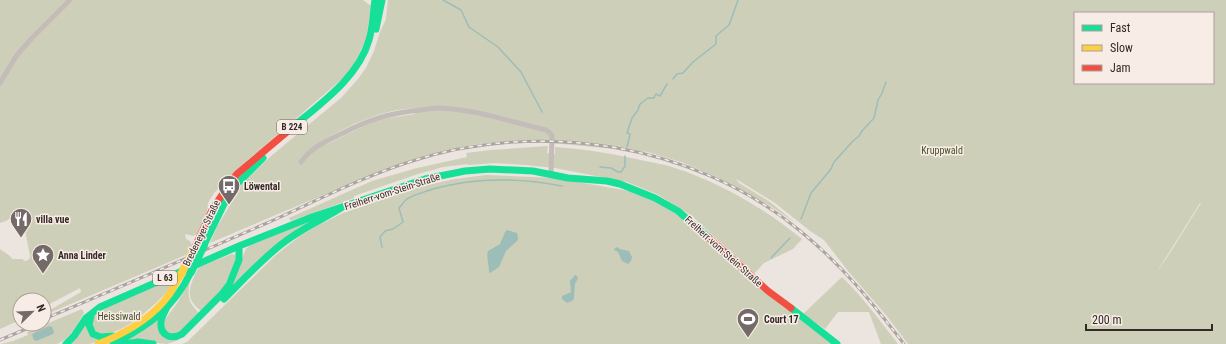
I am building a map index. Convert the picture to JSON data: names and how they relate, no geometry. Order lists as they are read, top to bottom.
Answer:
{
  "streets": {
    "main road": [
      "B 224",
      "Freiherr-vom-Stein-Straße",
      "Bredeneyer Straße",
      "L 63"
    ]
  },
  "crossings": [
    ["Freiherr-vom-Stein-Straße", "L 63"]
  ],
  "parks": ["Kruppwald", "Heissiwald"],
  "places": {
    "bus stop": ["Löwental"],
    "restaurant": ["villa vue"],
    "place": ["Anna Linder"],
    "sports": ["Court 17"]
  },
  "legend": ["Fast", "Slow", "Jam"],
  "scale_bar": "200 m",
  "north": "top right"
}
